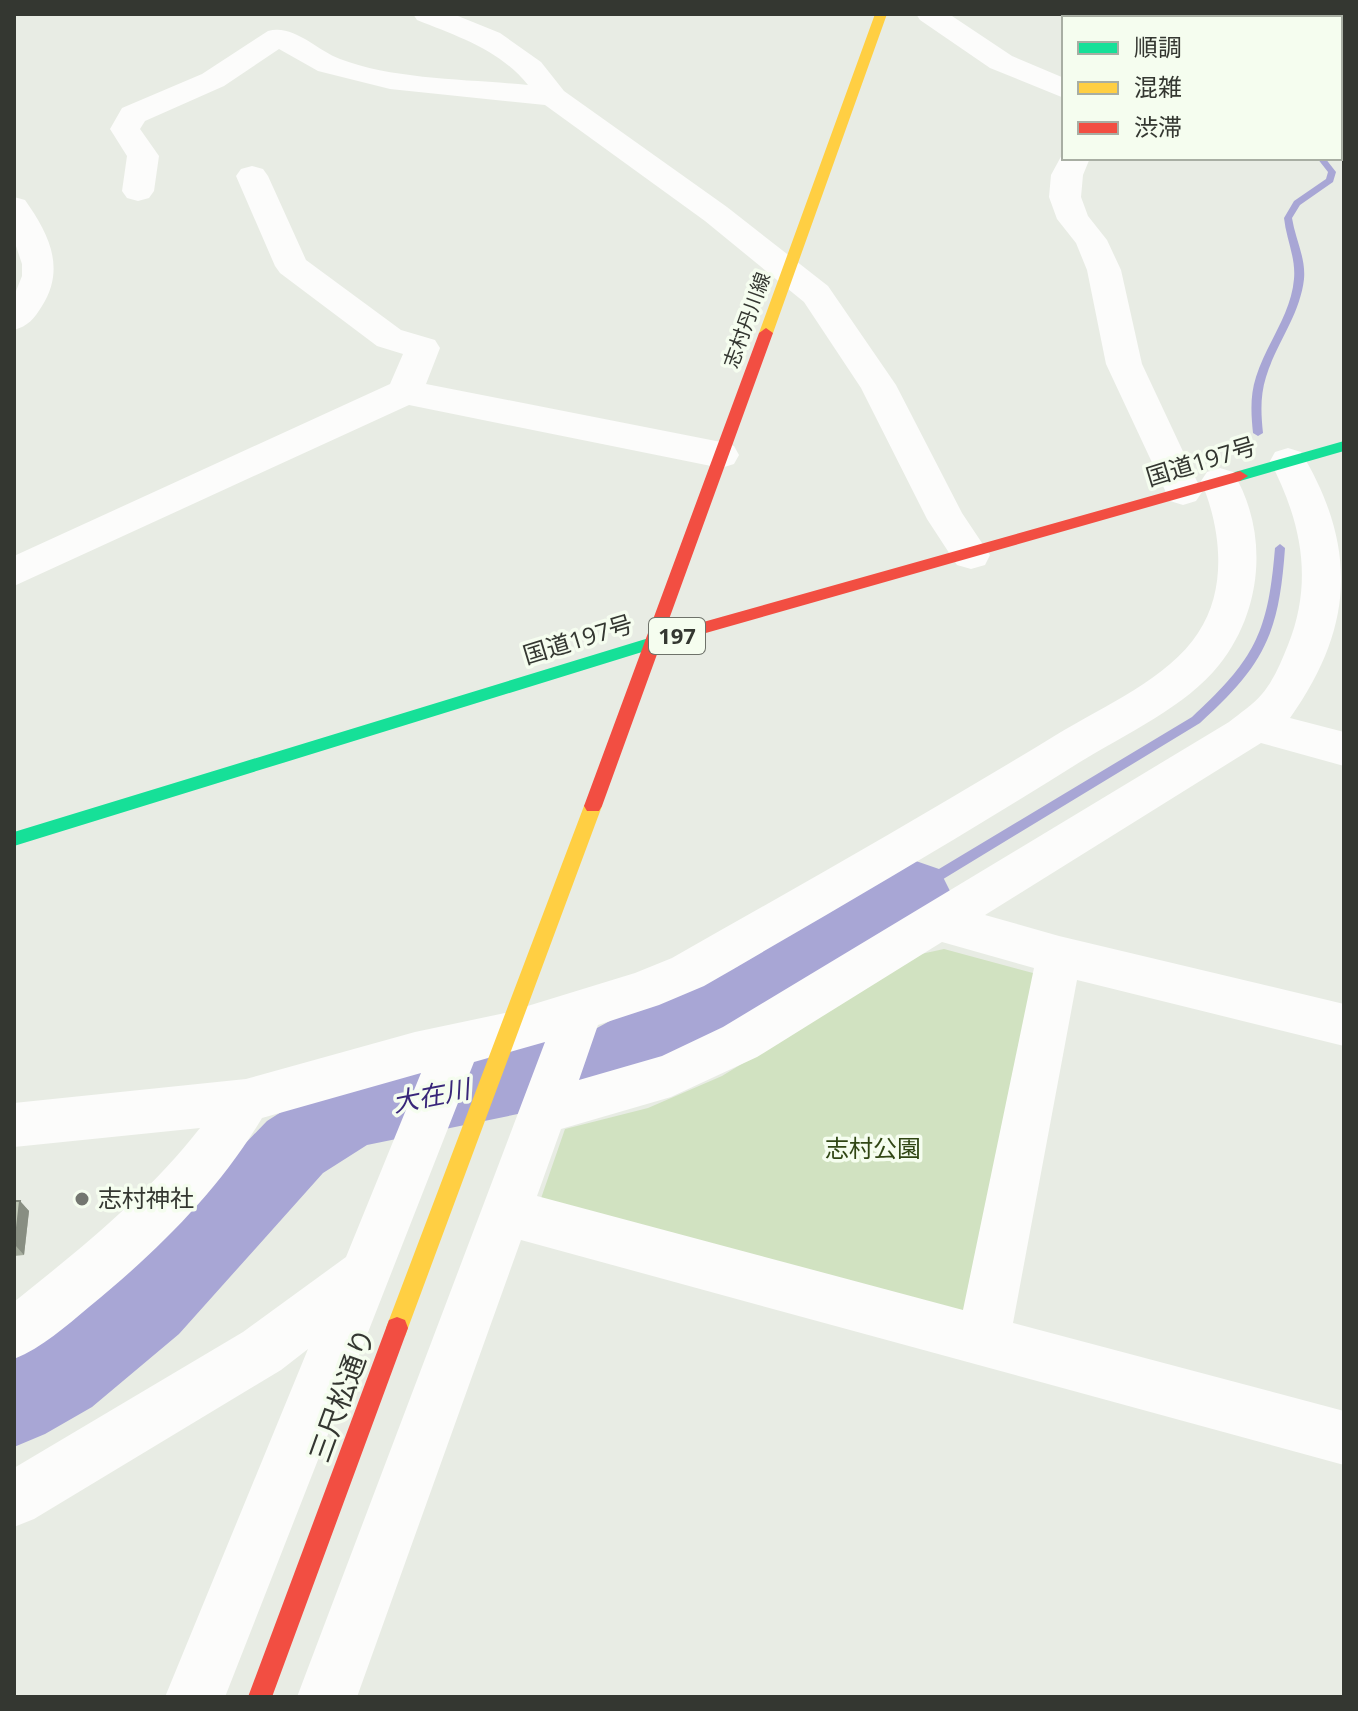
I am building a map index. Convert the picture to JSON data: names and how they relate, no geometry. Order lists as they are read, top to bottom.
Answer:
{
  "streets": {
    "main road": [
      "志村丹川線",
      "国道197号",
      "197",
      "三尺松通り"
    ]
  },
  "crossings": [
    ["志村丹川線", "国道197号"]
  ],
  "water": ["大在川"],
  "parks": ["志村公園"],
  "places": ["志村神社"],
  "legend": ["順調", "混雑", "渋滞"]
}
